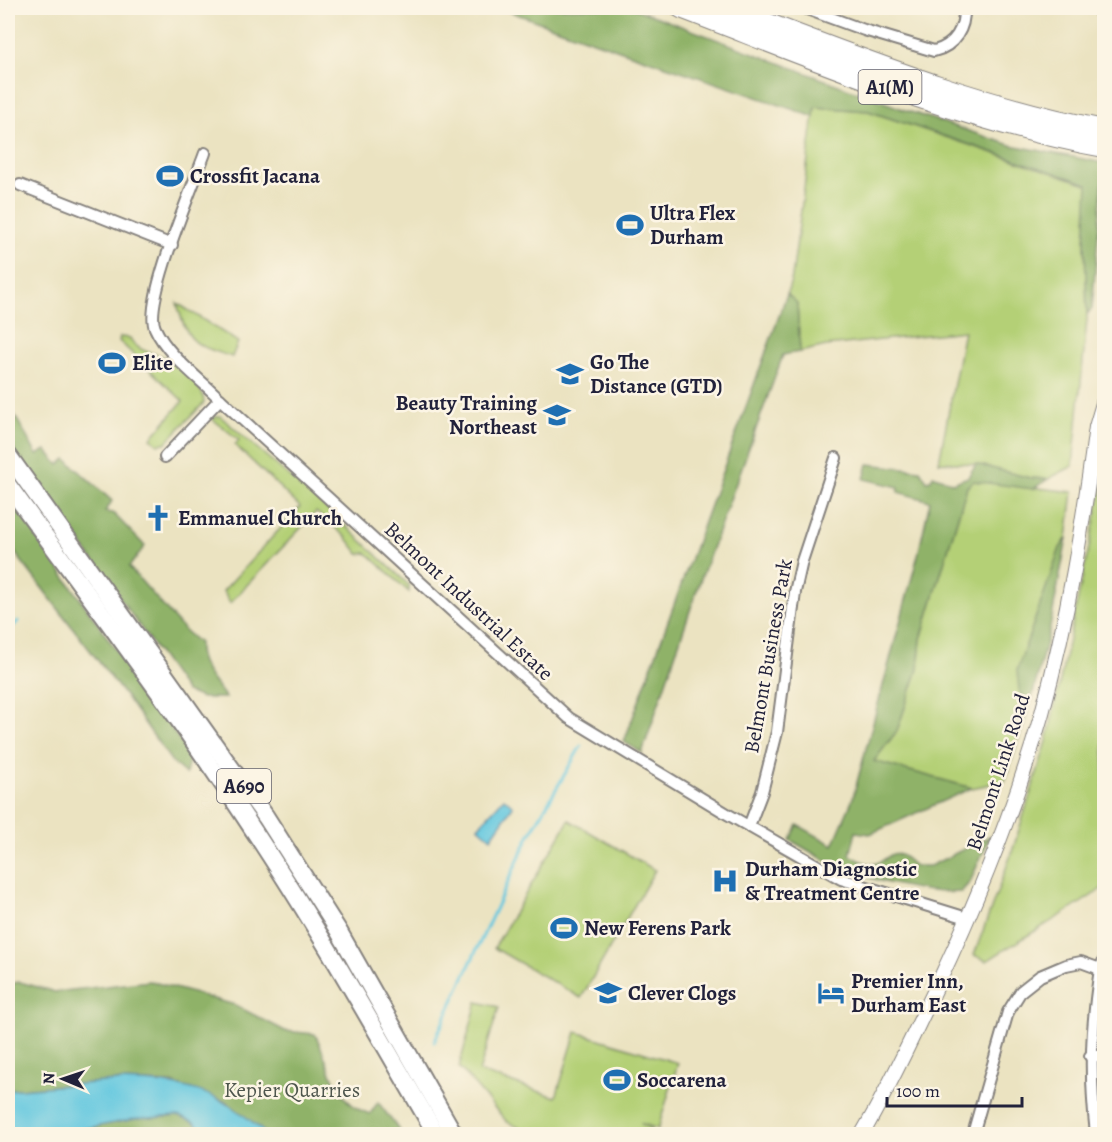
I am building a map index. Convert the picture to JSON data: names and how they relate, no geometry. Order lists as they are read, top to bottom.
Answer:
{
  "streets": {
    "highway": ["A1(M)", "A690"],
    "street": ["Belmont Industrial Estate", "Belmont Business Park", "Belmont Link Road"]
  },
  "crossings": [
    ["Belmont Industrial Estate", "Belmont Business Park"],
    ["Belmont Industrial Estate", "Belmont Link Road"]
  ],
  "parks": ["Kepier Quarries"],
  "places": {
    "sports": [
      "Crossfit Jacana",
      "Ultra Flex Durham",
      "Elite",
      "New Ferens Park",
      "Soccarena"
    ],
    "school or university": ["Go The Distance (GTD)", "Beauty Training Northeast", "Clever Clogs"],
    "church": ["Emmanuel Church"],
    "hospital": ["Durham Diagnostic & Treatment Centre"],
    "hotel": ["Premier Inn, Durham East"]
  },
  "scale_bar": "100 m",
  "north": "left"
}
